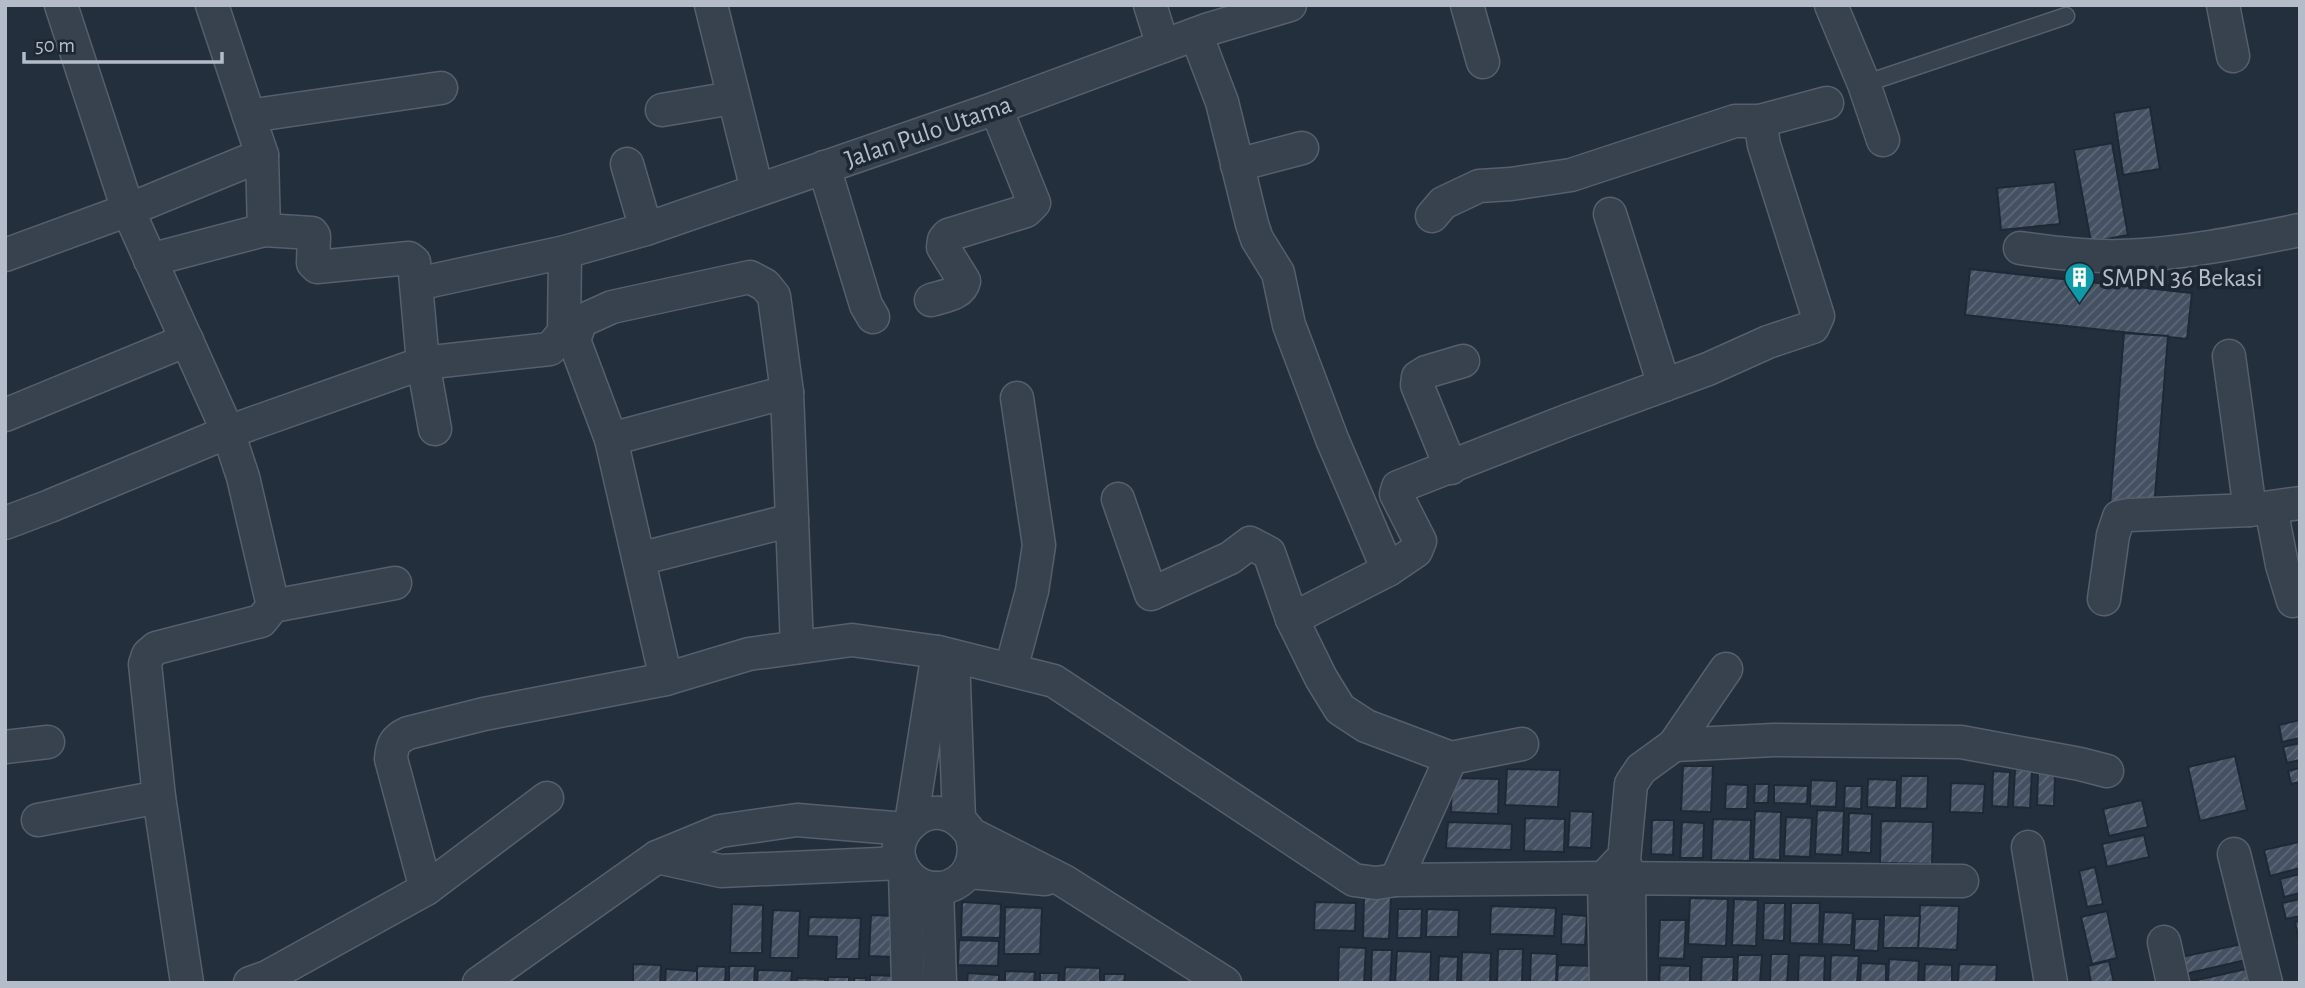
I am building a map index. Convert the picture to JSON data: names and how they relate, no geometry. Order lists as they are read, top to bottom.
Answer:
{
  "streets": {
    "street": ["Jalan Pulo Utama"]
  },
  "places": {
    "building": ["SMPN 36 Bekasi"]
  },
  "scale_bar": "50 m"
}
